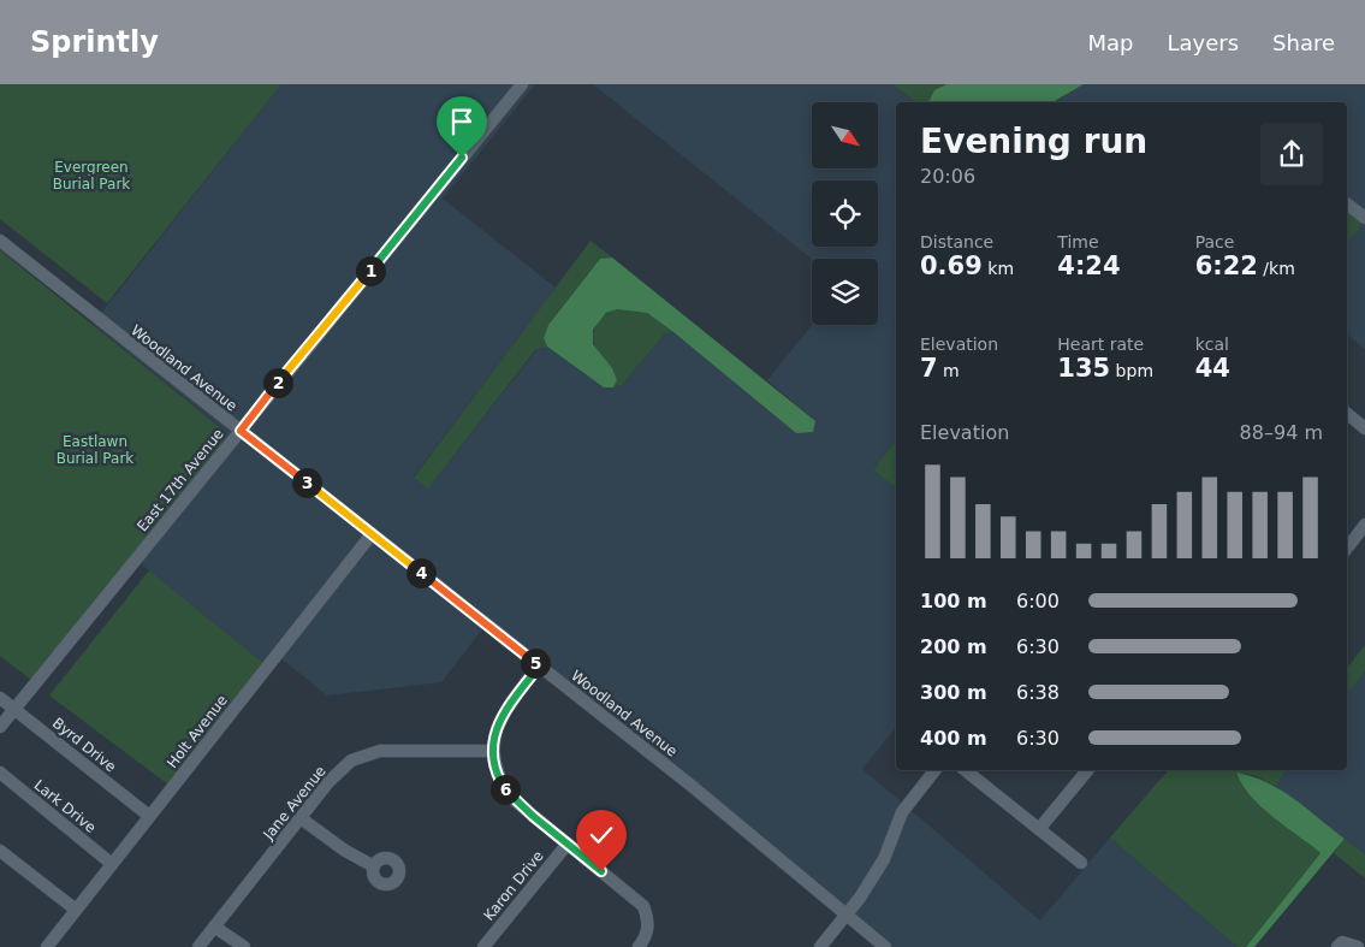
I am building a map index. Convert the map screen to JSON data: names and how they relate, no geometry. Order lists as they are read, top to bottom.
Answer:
{
  "streets": {
    "street": [
      "Woodland Avenue",
      "East 17th Avenue",
      "Holt Avenue",
      "Byrd Drive",
      "Jane Avenue",
      "Lark Drive",
      "Karon Drive"
    ]
  },
  "crossings": [
    ["Woodland Avenue", "East 17th Avenue"],
    ["Woodland Avenue", "Holt Avenue"],
    ["East 17th Avenue", "Byrd Drive"],
    ["Holt Avenue", "Byrd Drive"],
    ["Holt Avenue", "Lark Drive"]
  ],
  "parks": ["Evergreen Burial Park", "Eastlawn Burial Park"],
  "north": "bottom right",
  "page": {
    "header": "Sprintly",
    "nav": ["Map", "Layers", "Share"],
    "heading": ["Evening run", "20:06"],
    "stats": [
      ["Distance", "0.69 km"],
      ["Time", "4:24"],
      ["Pace", "6:22 /km"],
      ["Elevation", "7 m"],
      ["Heart rate", "135 bpm"],
      ["kcal", "44"]
    ],
    "pins": [
      "1",
      "2",
      "3",
      "4",
      "5",
      "6"
    ],
    "chart": ["Elevation", "88–94 m"],
    "list": [
      {
        "name": "100 m",
        "note": "6:00"
      },
      {
        "name": "200 m",
        "note": "6:30"
      },
      {
        "name": "300 m",
        "note": "6:38"
      },
      {
        "name": "400 m",
        "note": "6:30"
      }
    ]
  }
}
